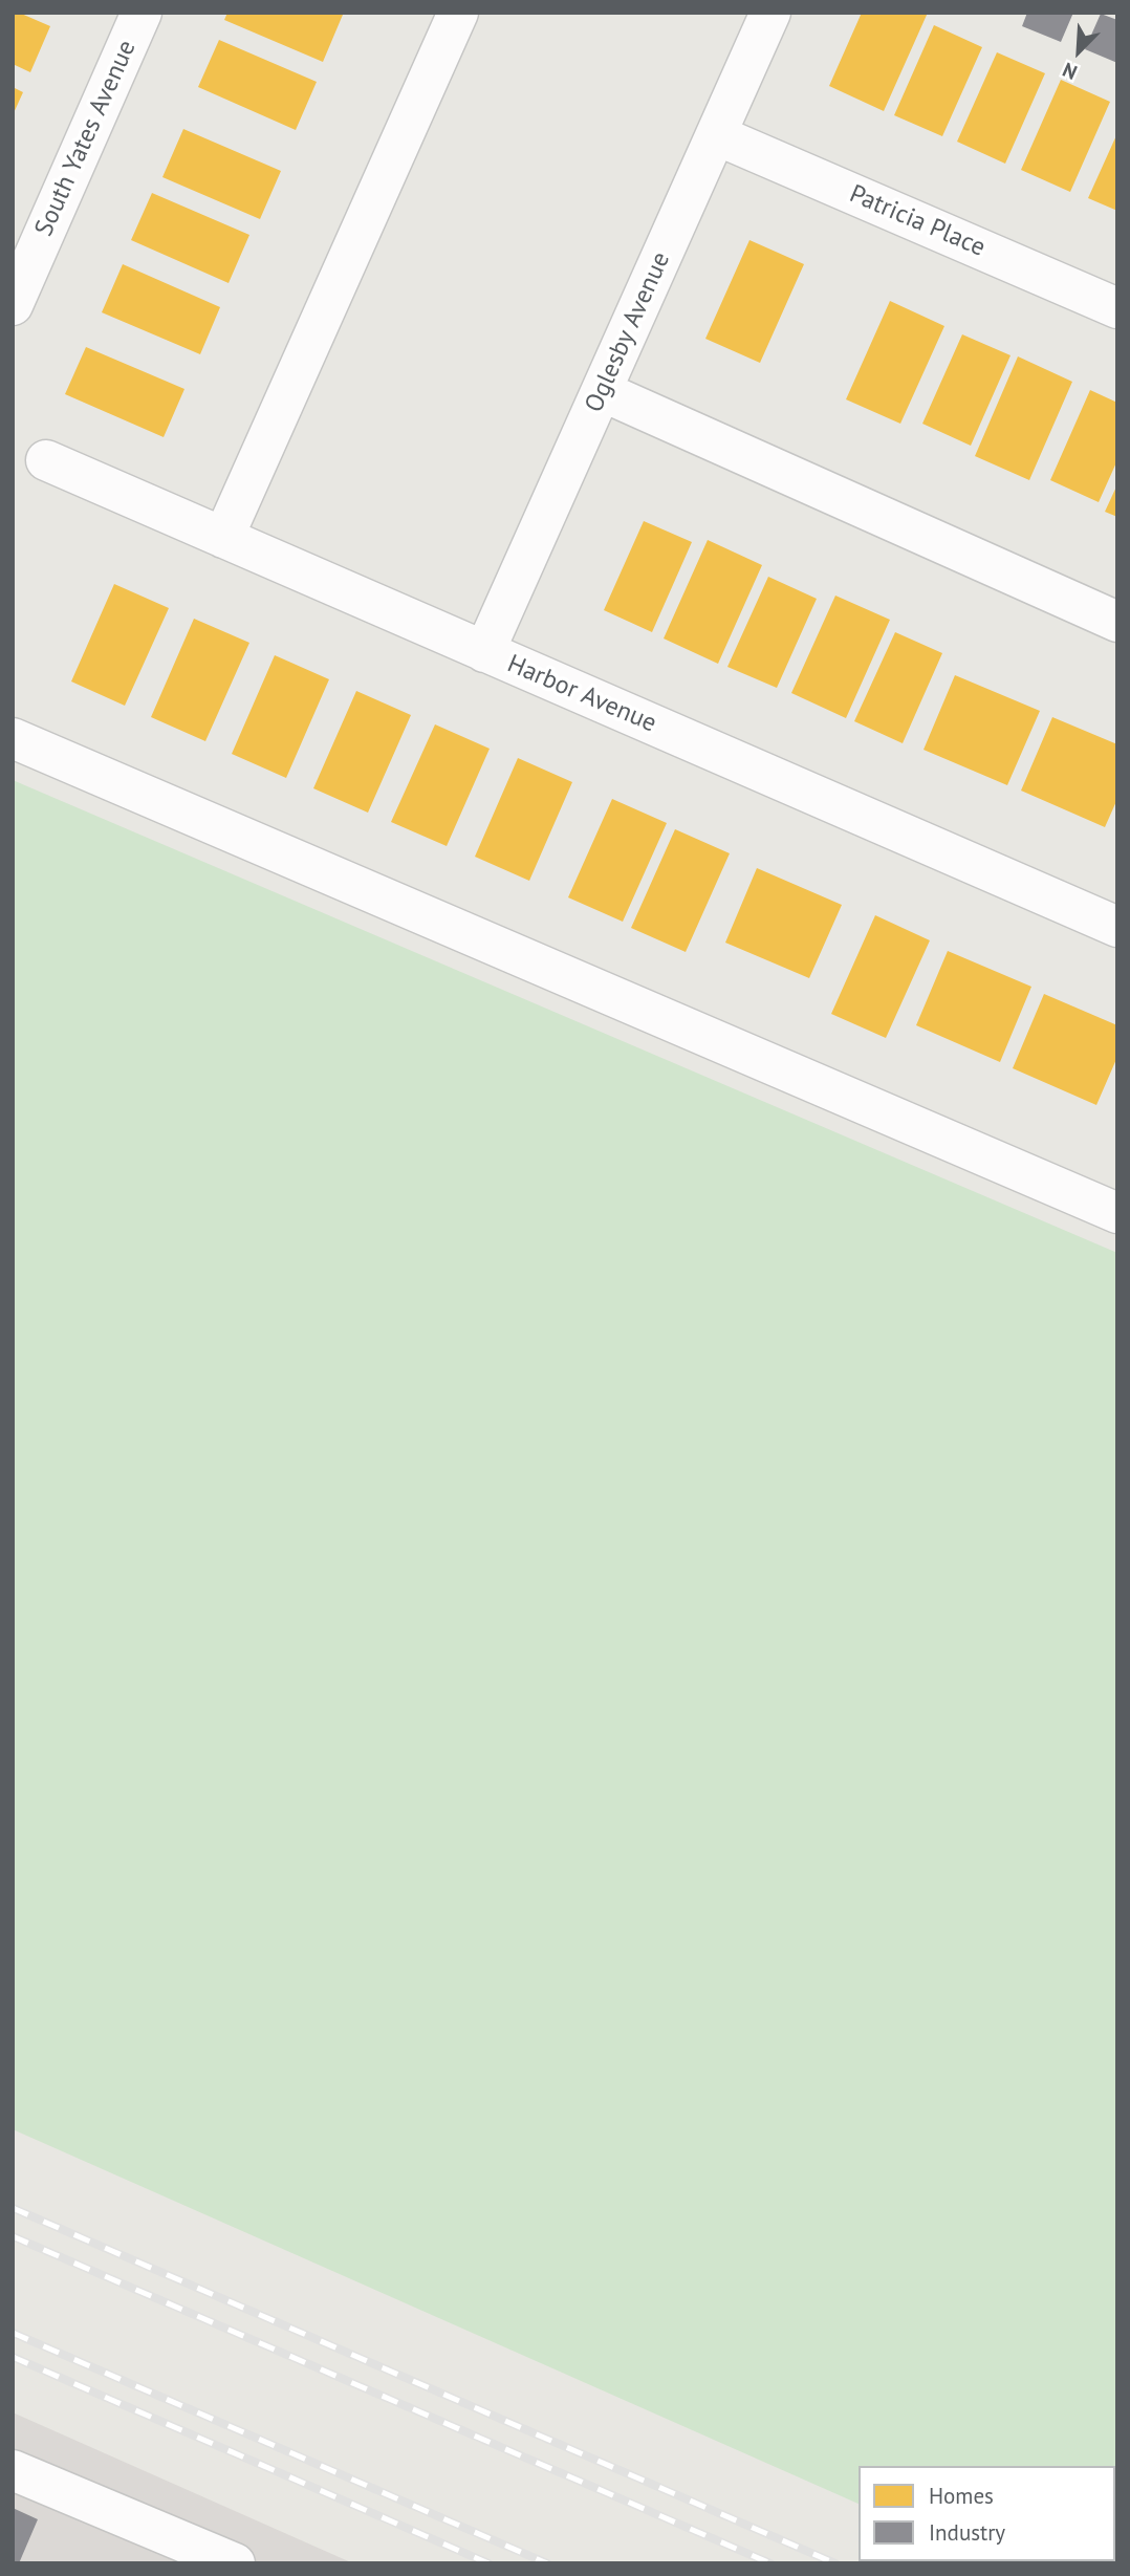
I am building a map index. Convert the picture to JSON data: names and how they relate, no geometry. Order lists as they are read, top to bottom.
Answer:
{
  "streets": {
    "street": [
      "South Yates Avenue",
      "Patricia Place",
      "Oglesby Avenue",
      "Harbor Avenue"
    ]
  },
  "crossings": [
    ["Patricia Place", "Oglesby Avenue"],
    ["Oglesby Avenue", "Harbor Avenue"]
  ],
  "legend": ["Homes", "Industry"],
  "north": "bottom left"
}
